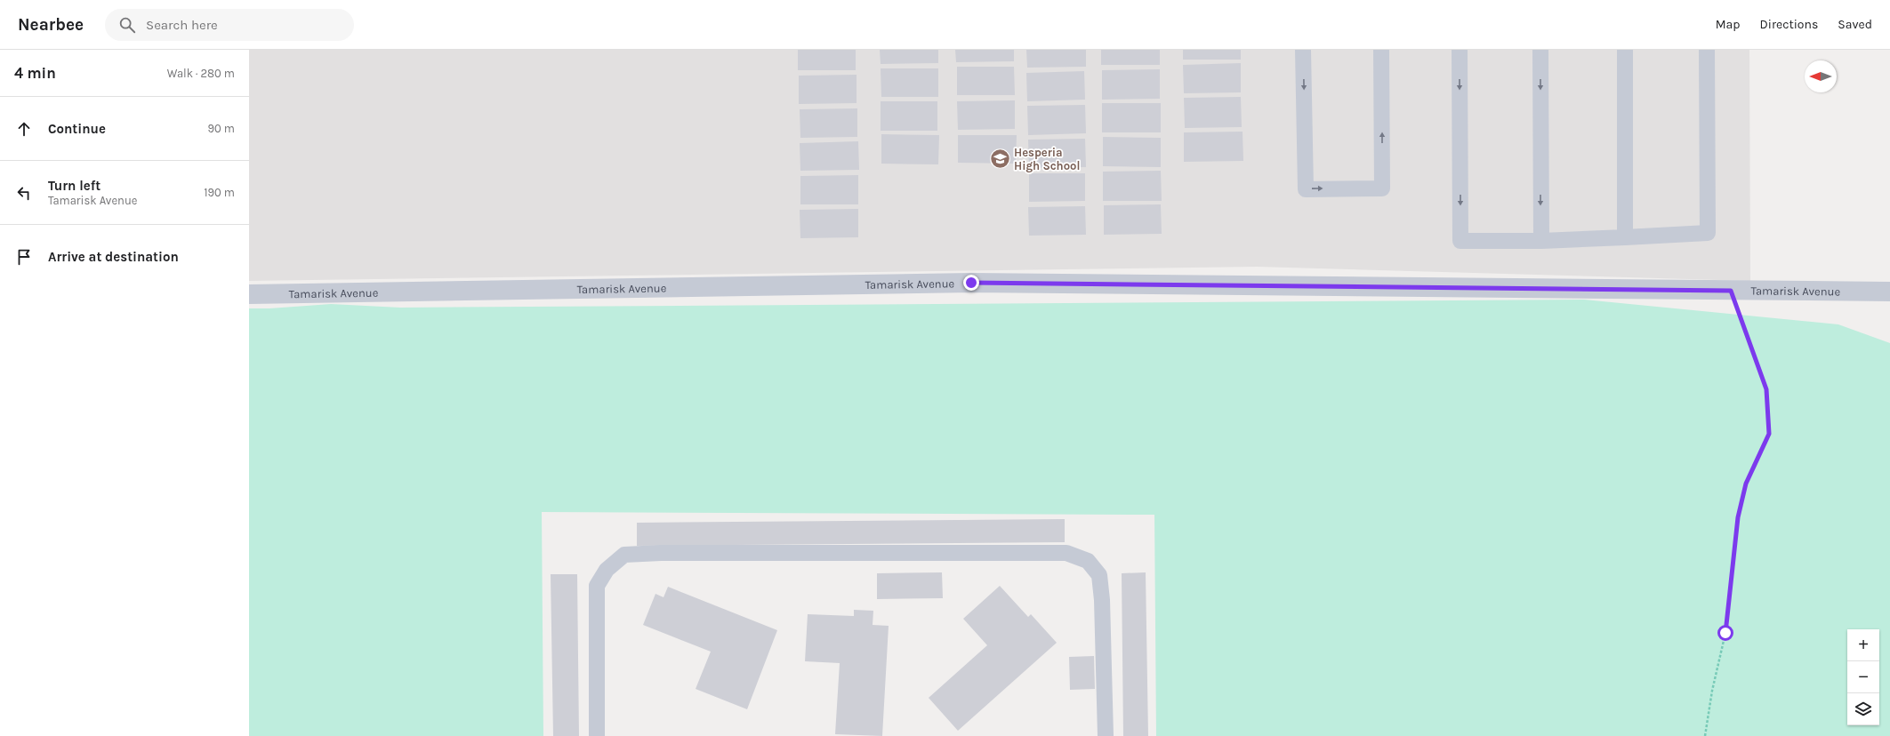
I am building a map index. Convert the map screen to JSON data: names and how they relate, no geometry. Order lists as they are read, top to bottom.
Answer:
{
  "streets": {
    "street": ["Tamarisk Avenue"]
  },
  "places": {
    "school or university": ["Hesperia High School"]
  },
  "north": "left",
  "page": {
    "header": "Nearbee",
    "search": "Search here",
    "nav": ["Map", "Directions", "Saved"],
    "heading": ["4 min", "Walk · 280 m"],
    "list": [
      ["Continue", "90 m"],
      ["Turn left", "Tamarisk Avenue", "190 m"],
      "Arrive at destination"
    ],
    "map_buttons": ["+", "−"]
  }
}
